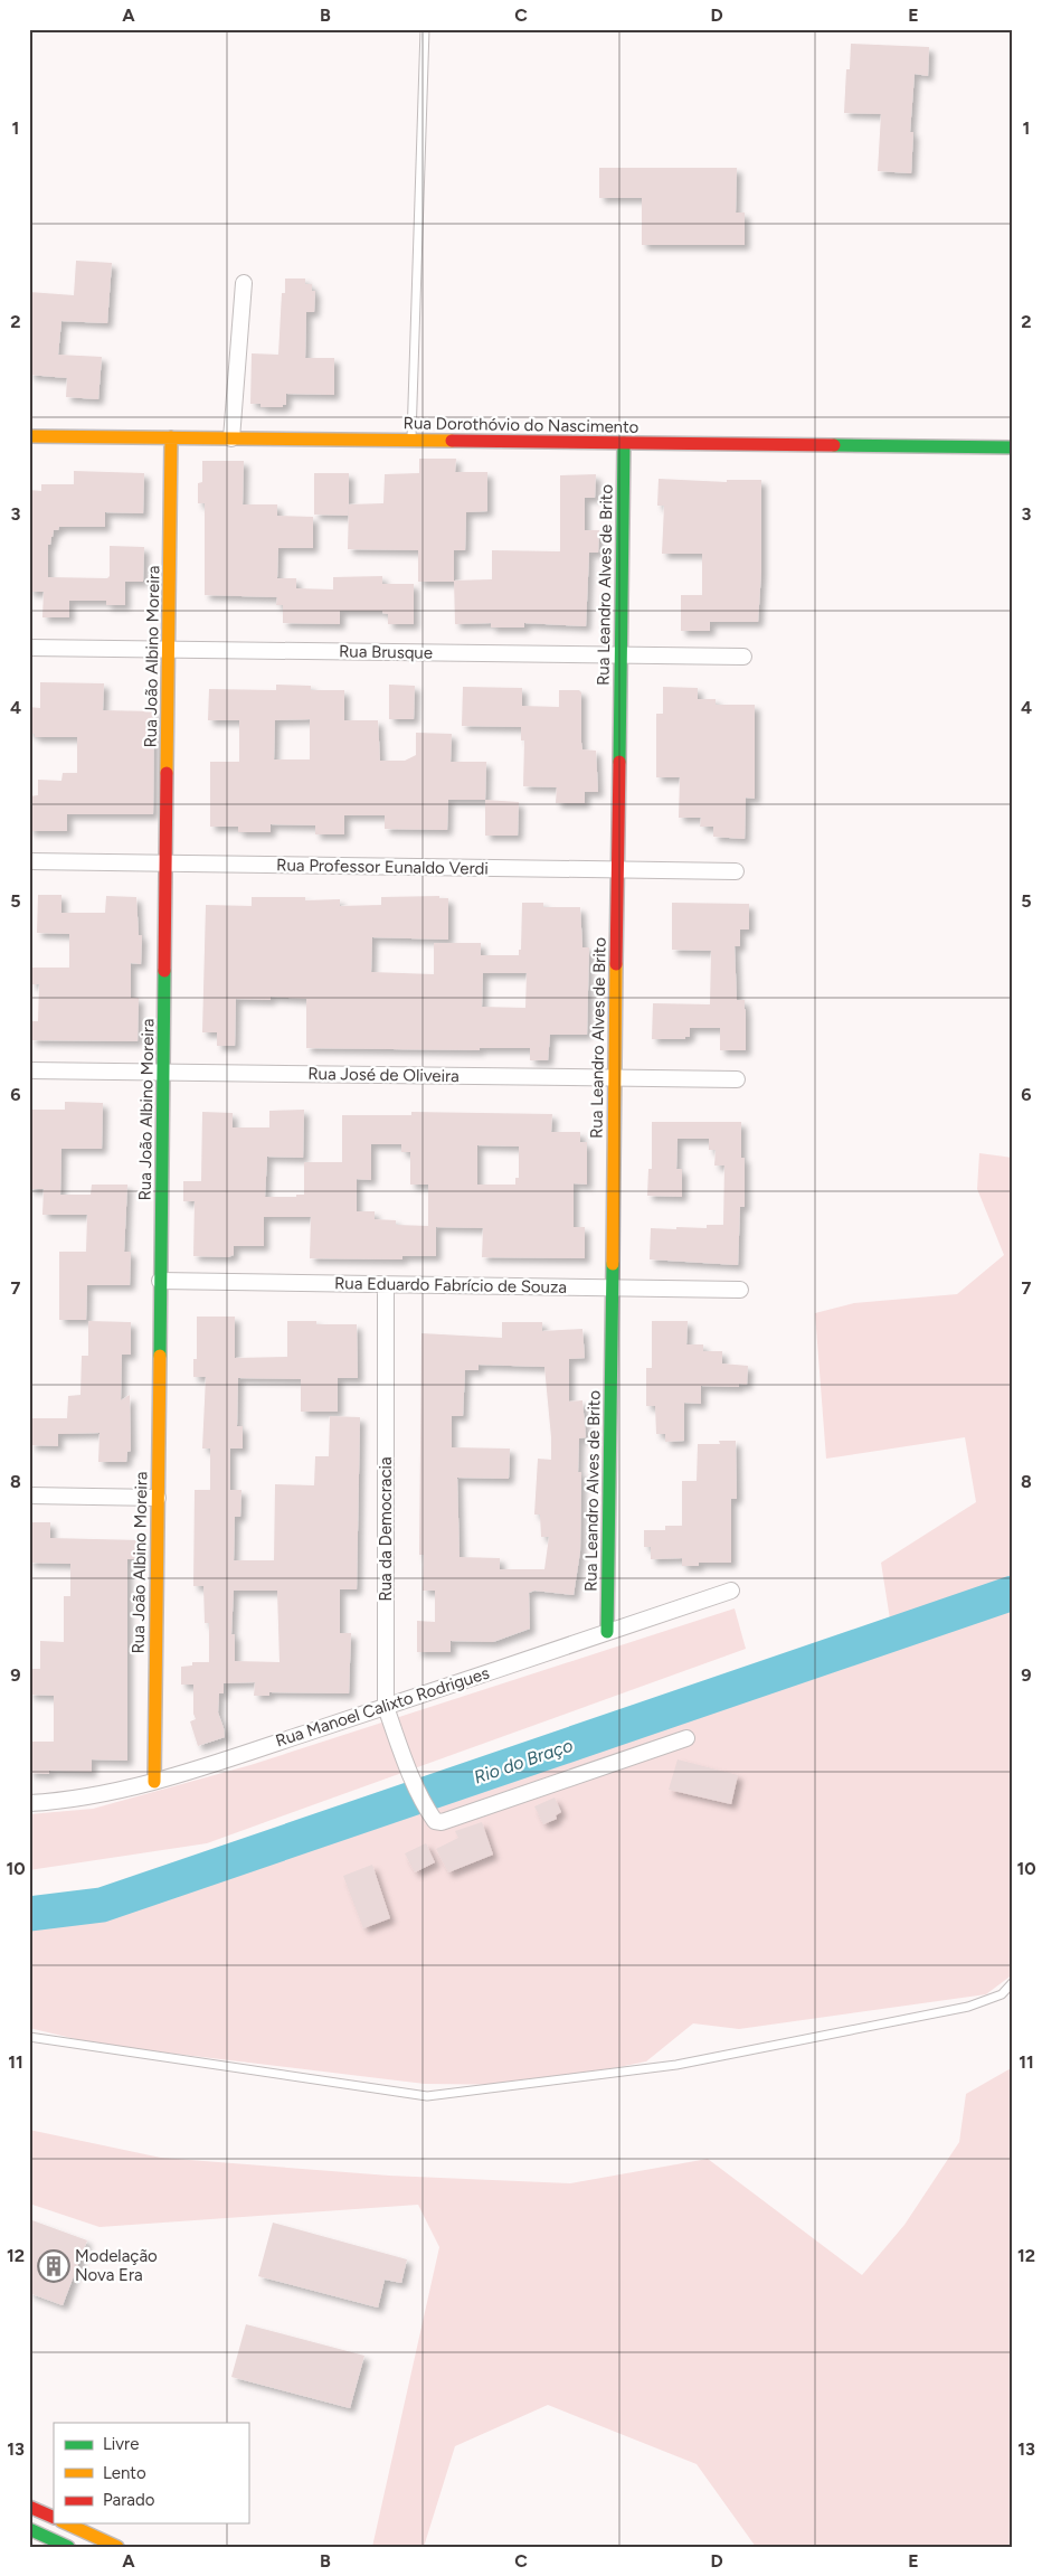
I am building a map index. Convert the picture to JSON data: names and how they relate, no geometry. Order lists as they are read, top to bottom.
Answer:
{
  "streets": {
    "street": [
      "Rua Dorothóvio do Nascimento",
      "Rua Leandro Alves de Brito",
      "Rua Brusque",
      "Rua João Albino Moreira",
      "Rua Professor Eunaldo Verdi",
      "Rua José de Oliveira",
      "Rua Eduardo Fabrício de Souza",
      "Rua da Democracia",
      "Rua Manoel Calixto Rodrigues"
    ]
  },
  "crossings": [
    ["Rua Dorothóvio do Nascimento", "Rua Leandro Alves de Brito"],
    ["Rua Dorothóvio do Nascimento", "Rua João Albino Moreira"],
    ["Rua Leandro Alves de Brito", "Rua Brusque"],
    ["Rua Leandro Alves de Brito", "Rua Professor Eunaldo Verdi"],
    ["Rua Leandro Alves de Brito", "Rua José de Oliveira"],
    ["Rua Leandro Alves de Brito", "Rua Eduardo Fabrício de Souza"],
    ["Rua Leandro Alves de Brito", "Rua Manoel Calixto Rodrigues"],
    ["Rua Brusque", "Rua João Albino Moreira"],
    ["Rua João Albino Moreira", "Rua Professor Eunaldo Verdi"],
    ["Rua João Albino Moreira", "Rua José de Oliveira"],
    ["Rua João Albino Moreira", "Rua Eduardo Fabrício de Souza"],
    ["Rua João Albino Moreira", "Rua Manoel Calixto Rodrigues"],
    ["Rua Eduardo Fabrício de Souza", "Rua da Democracia"],
    ["Rua da Democracia", "Rua Manoel Calixto Rodrigues"]
  ],
  "water": ["Rio do Braço"],
  "places": {
    "building": ["Modelação Nova Era"]
  },
  "legend": ["Livre", "Lento", "Parado"],
  "grid": {
    "columns": [
      "A",
      "B",
      "C",
      "D",
      "E"
    ],
    "rows": [
      "1",
      "2",
      "3",
      "4",
      "5",
      "6",
      "7",
      "8",
      "9",
      "10",
      "11",
      "12",
      "13"
    ]
  }
}
